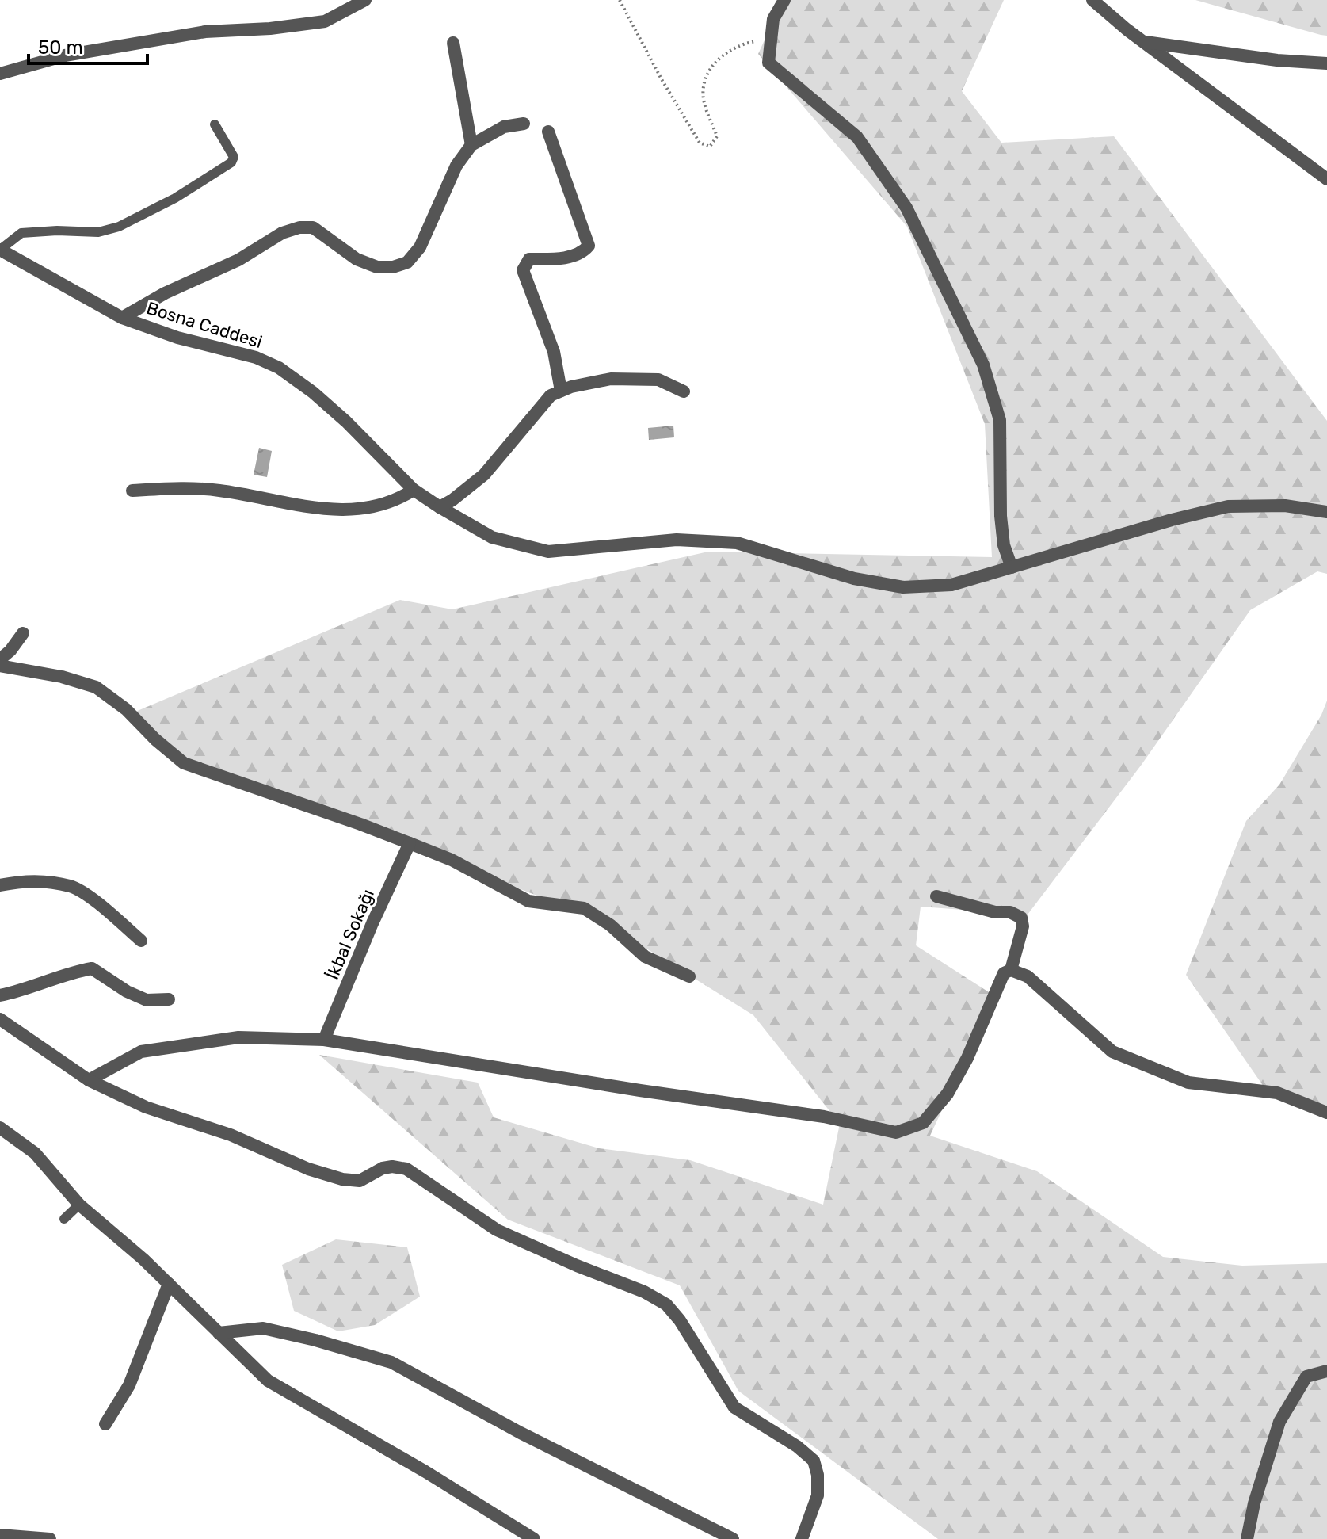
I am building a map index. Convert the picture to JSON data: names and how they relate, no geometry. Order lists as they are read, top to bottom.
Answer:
{
  "streets": {
    "street": ["Bosna Caddesi", "İkbal Sokağı"]
  },
  "scale_bar": "50 m"
}
